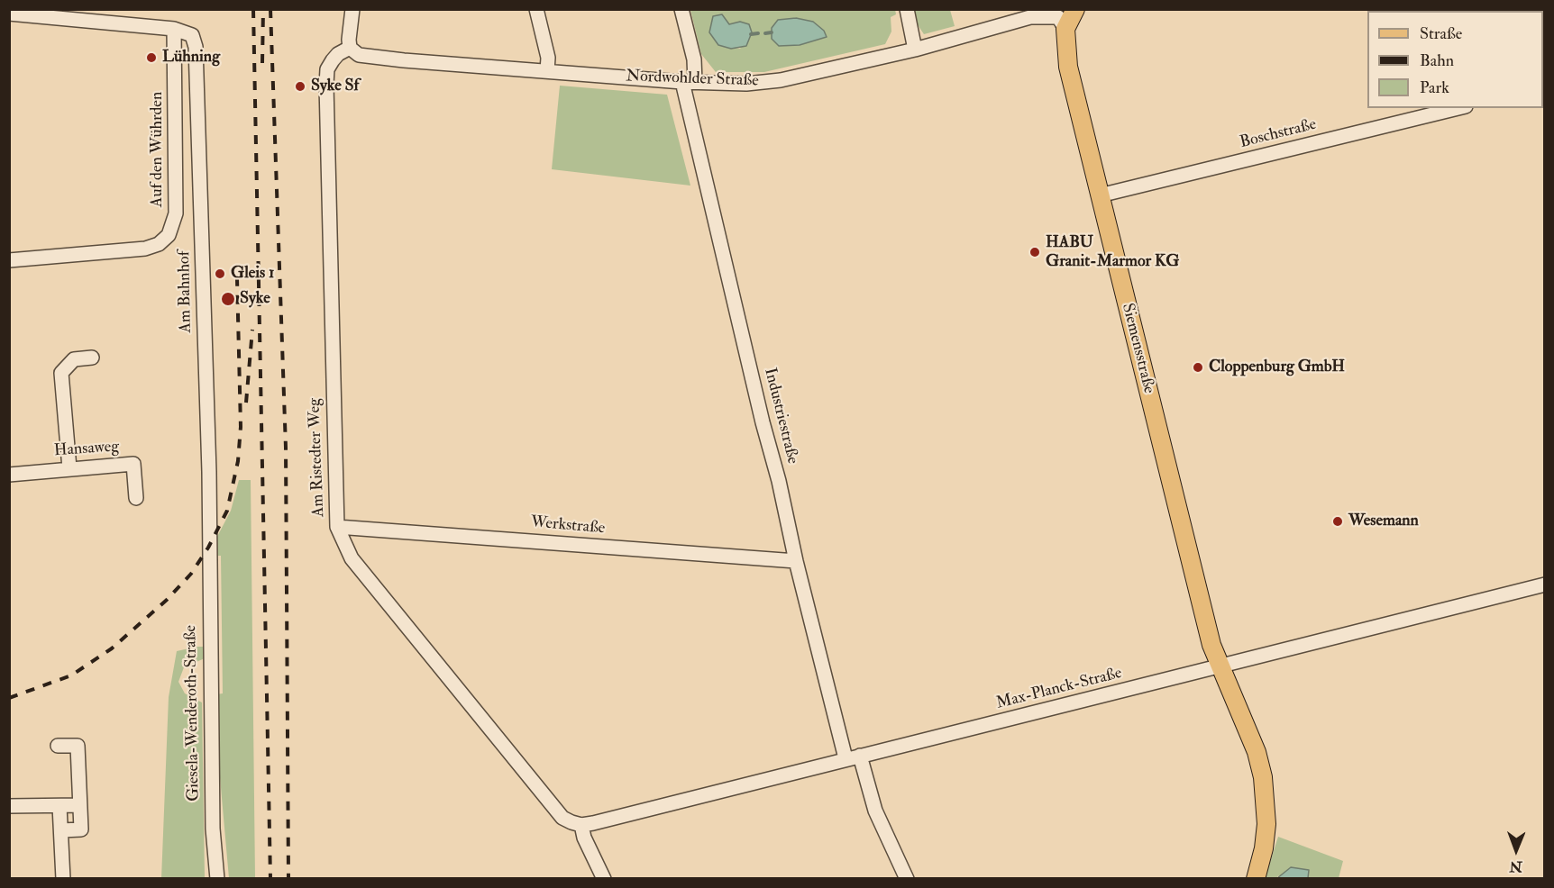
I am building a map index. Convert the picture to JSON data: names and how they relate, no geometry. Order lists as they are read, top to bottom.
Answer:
{
  "streets": {
    "main road": ["Siemensstraße"],
    "street": [
      "Nordwohlder Straße",
      "Boschstraße",
      "Auf den Wührden",
      "Am Bahnhof",
      "Industriestraße",
      "Hansaweg",
      "Am Ristedter Weg",
      "Werkstraße",
      "Max-Planck-Straße",
      "Giesela-Wenderoth-Straße"
    ]
  },
  "crossings": [
    ["Nordwohlder Straße", "Siemensstraße"],
    ["Nordwohlder Straße", "Industriestraße"],
    ["Nordwohlder Straße", "Am Ristedter Weg"],
    ["Boschstraße", "Siemensstraße"],
    ["Auf den Wührden", "Am Bahnhof"],
    ["Am Bahnhof", "Giesela-Wenderoth-Straße"],
    ["Siemensstraße", "Max-Planck-Straße"],
    ["Industriestraße", "Werkstraße"],
    ["Industriestraße", "Max-Planck-Straße"],
    ["Am Ristedter Weg", "Werkstraße"],
    ["Am Ristedter Weg", "Max-Planck-Straße"]
  ],
  "places": [
    "Lühning",
    "Syke Sf",
    "HABU Granit-Marmor KG",
    "Gleis 1",
    "Syke",
    "Cloppenburg GmbH",
    "Wesemann"
  ],
  "legend": ["Straße", "Bahn", "Park"],
  "north": "bottom"
}
